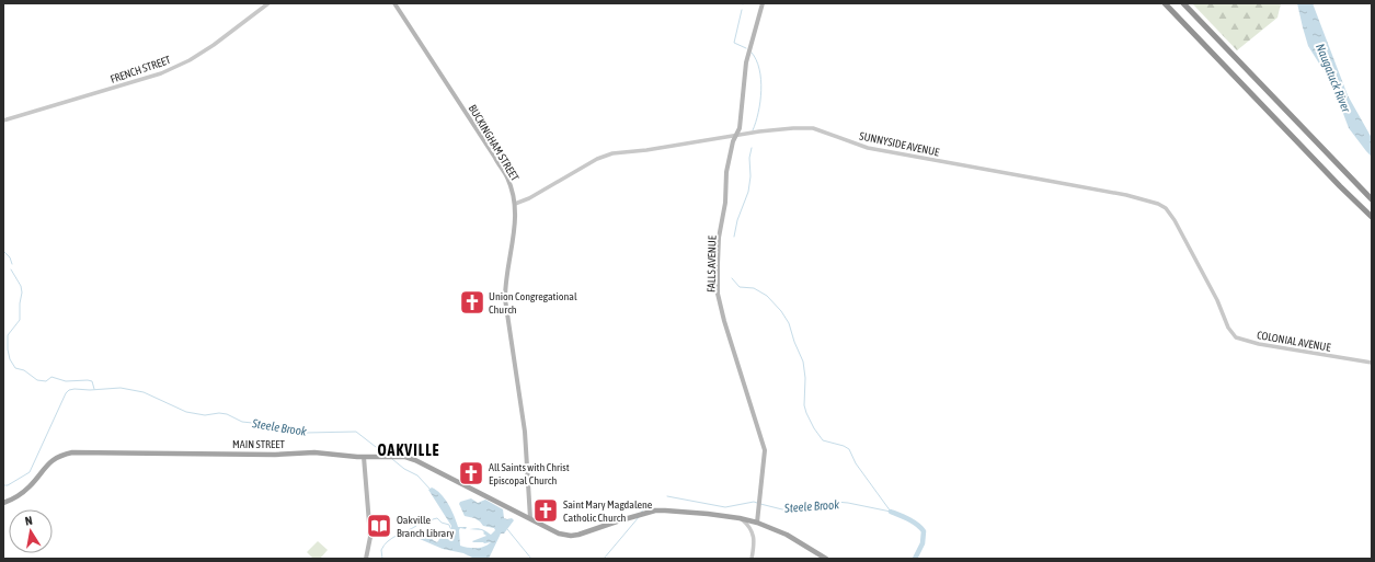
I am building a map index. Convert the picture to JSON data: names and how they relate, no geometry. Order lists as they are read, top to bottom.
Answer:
{
  "streets": {
    "main road": ["BUCKINGHAM STREET", "FALLS AVENUE", "MAIN STREET"],
    "street": ["FRENCH STREET", "SUNNYSIDE AVENUE", "COLONIAL AVENUE"]
  },
  "crossings": [
    ["BUCKINGHAM STREET", "SUNNYSIDE AVENUE"],
    ["BUCKINGHAM STREET", "MAIN STREET"],
    ["SUNNYSIDE AVENUE", "FALLS AVENUE"],
    ["SUNNYSIDE AVENUE", "COLONIAL AVENUE"],
    ["FALLS AVENUE", "MAIN STREET"]
  ],
  "districts": ["OAKVILLE"],
  "water": ["Naugatuck River", "Steele Brook"],
  "places": {
    "church": ["Union Congregational Church", "All Saints with Christ Episcopal Church", "Saint Mary Magdalene Catholic Church"],
    "library": ["Oakville Branch Library"]
  },
  "north": "top"
}
